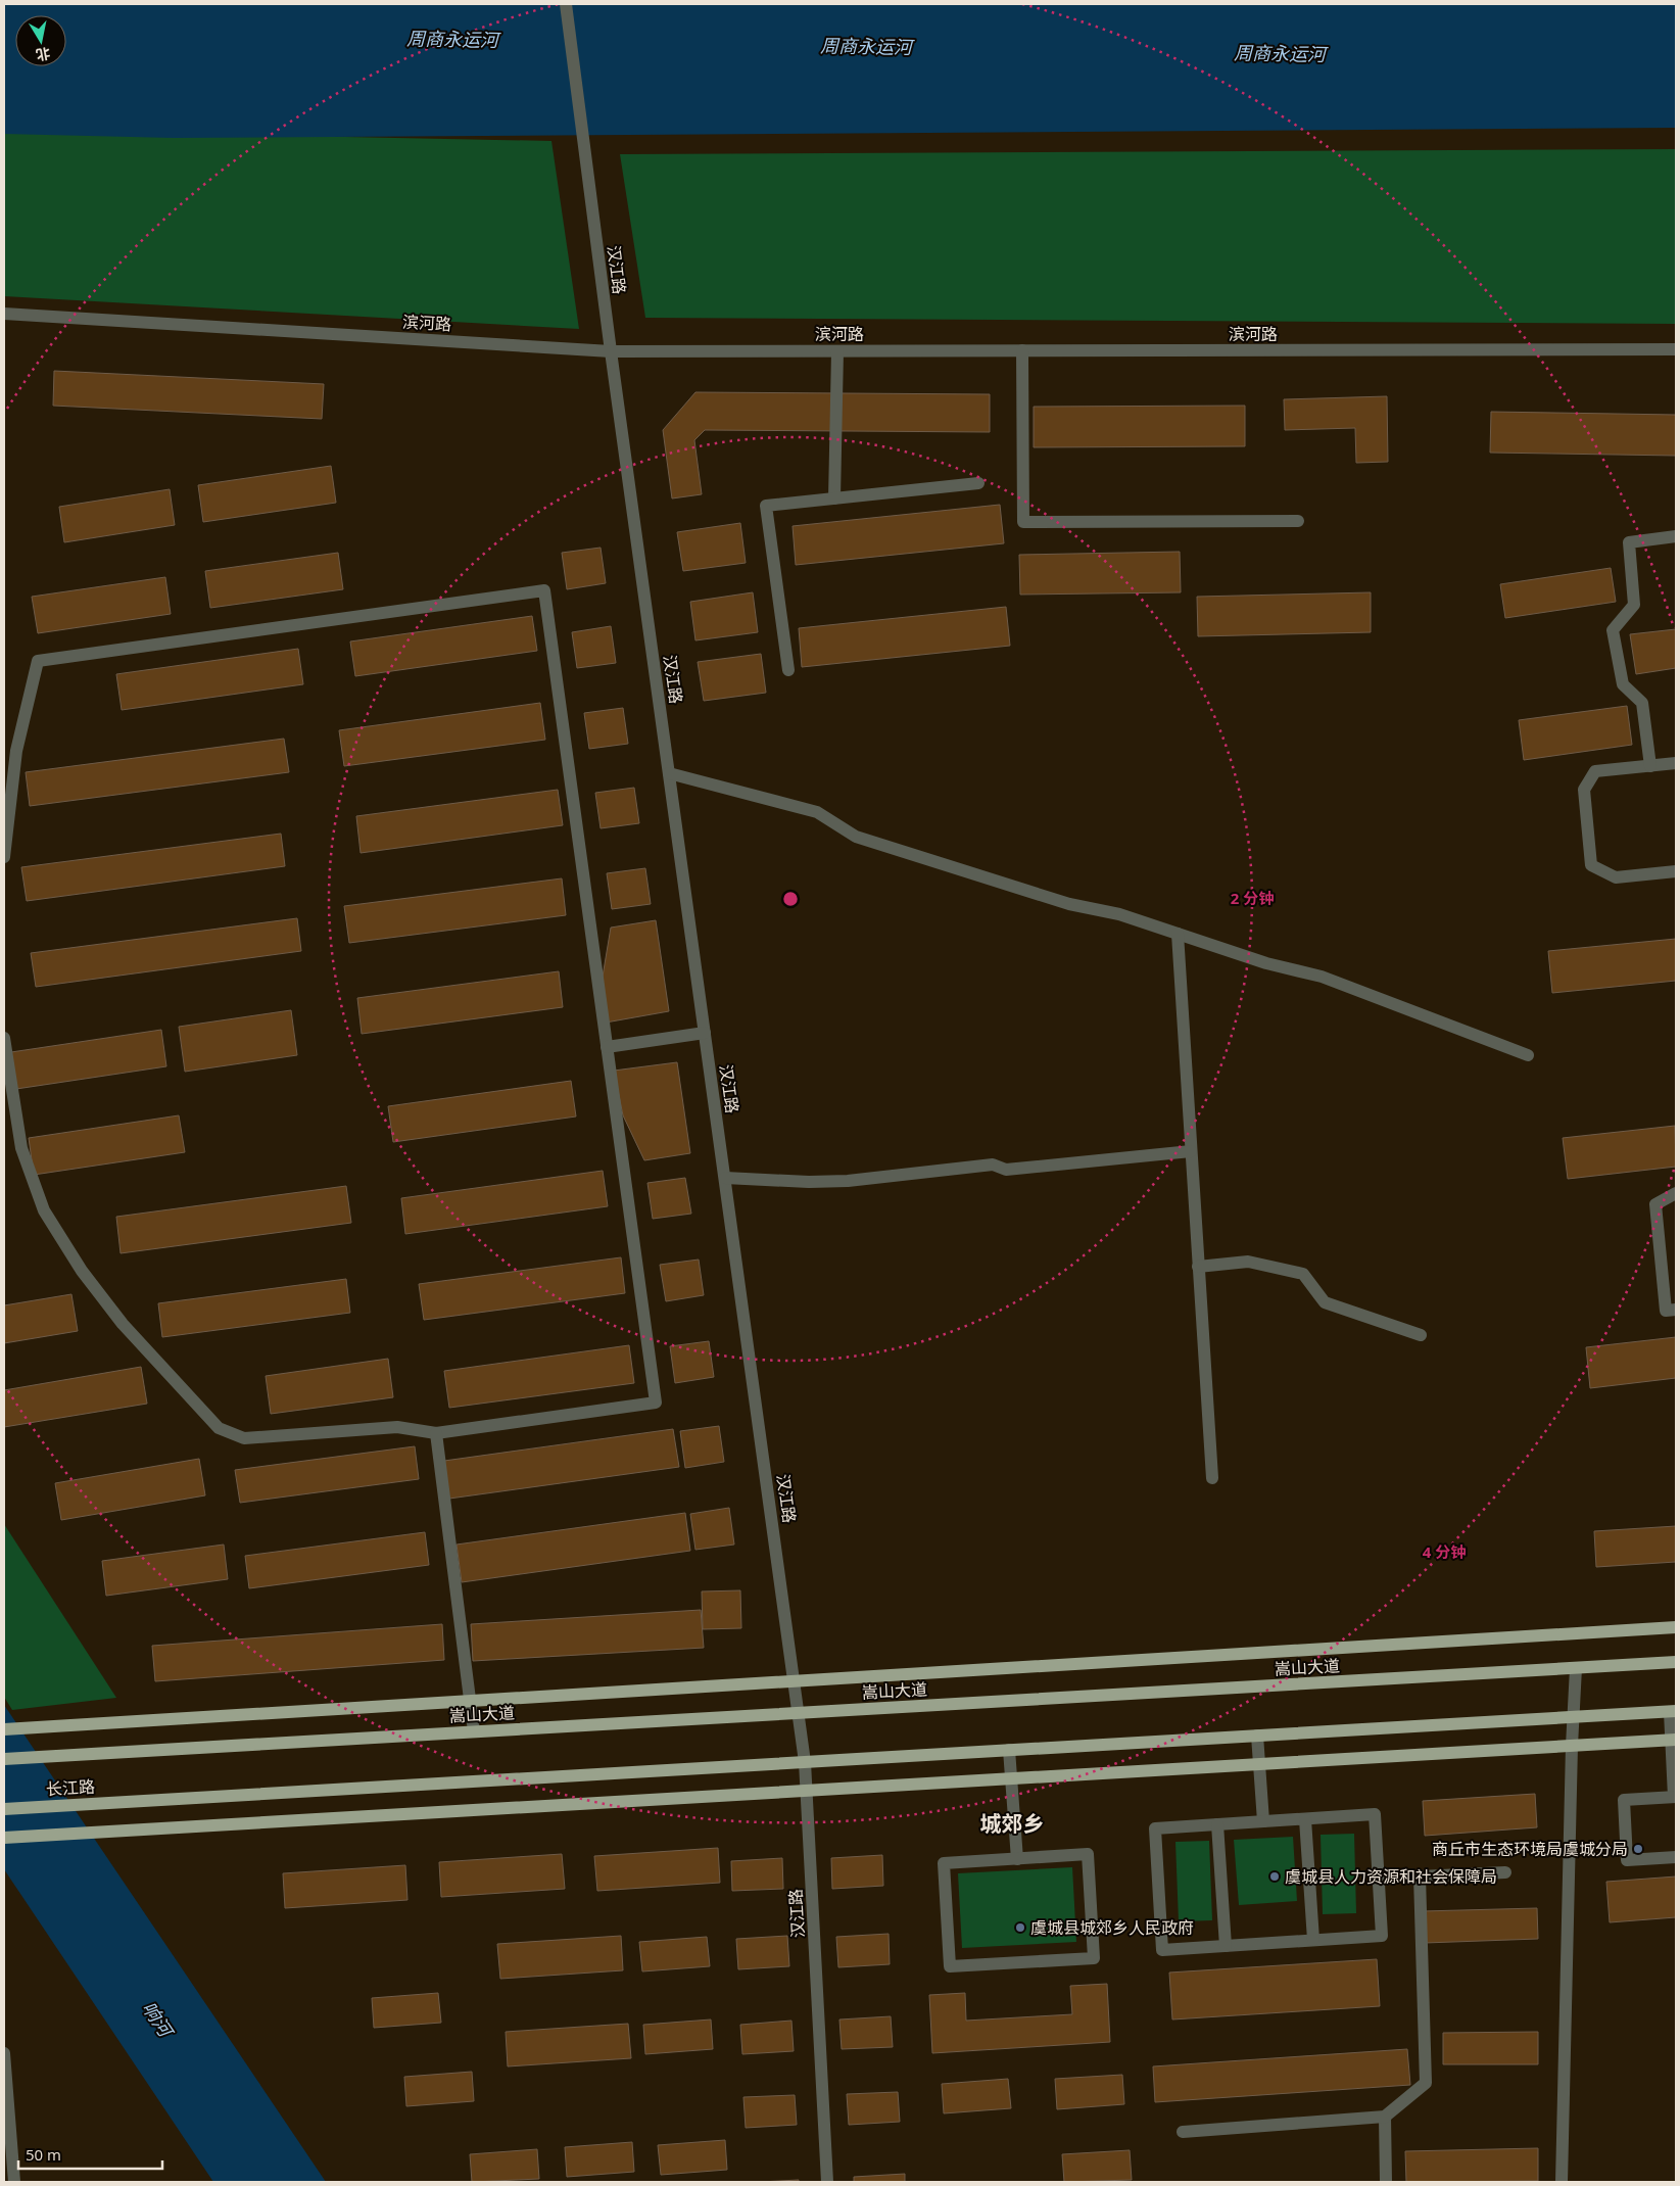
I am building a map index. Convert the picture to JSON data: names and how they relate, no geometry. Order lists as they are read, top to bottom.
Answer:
{
  "streets": {
    "main road": ["嵩山大道", "长江路"],
    "street": ["汉江路", "滨河路"]
  },
  "crossings": [
    ["汉江路", "滨河路"],
    ["汉江路", "嵩山大道"],
    ["汉江路", "长江路"],
    ["嵩山大道", "长江路"]
  ],
  "districts": ["城郊乡"],
  "water": ["周商永运河", "响河"],
  "places": ["商丘市生态环境局虞城分局", "虞城县人力资源和社会保障局", "虞城县城郊乡人民政府"],
  "scale_bar": "50 m",
  "north": "bottom",
  "rings": ["2 分钟", "4 分钟"]
}
